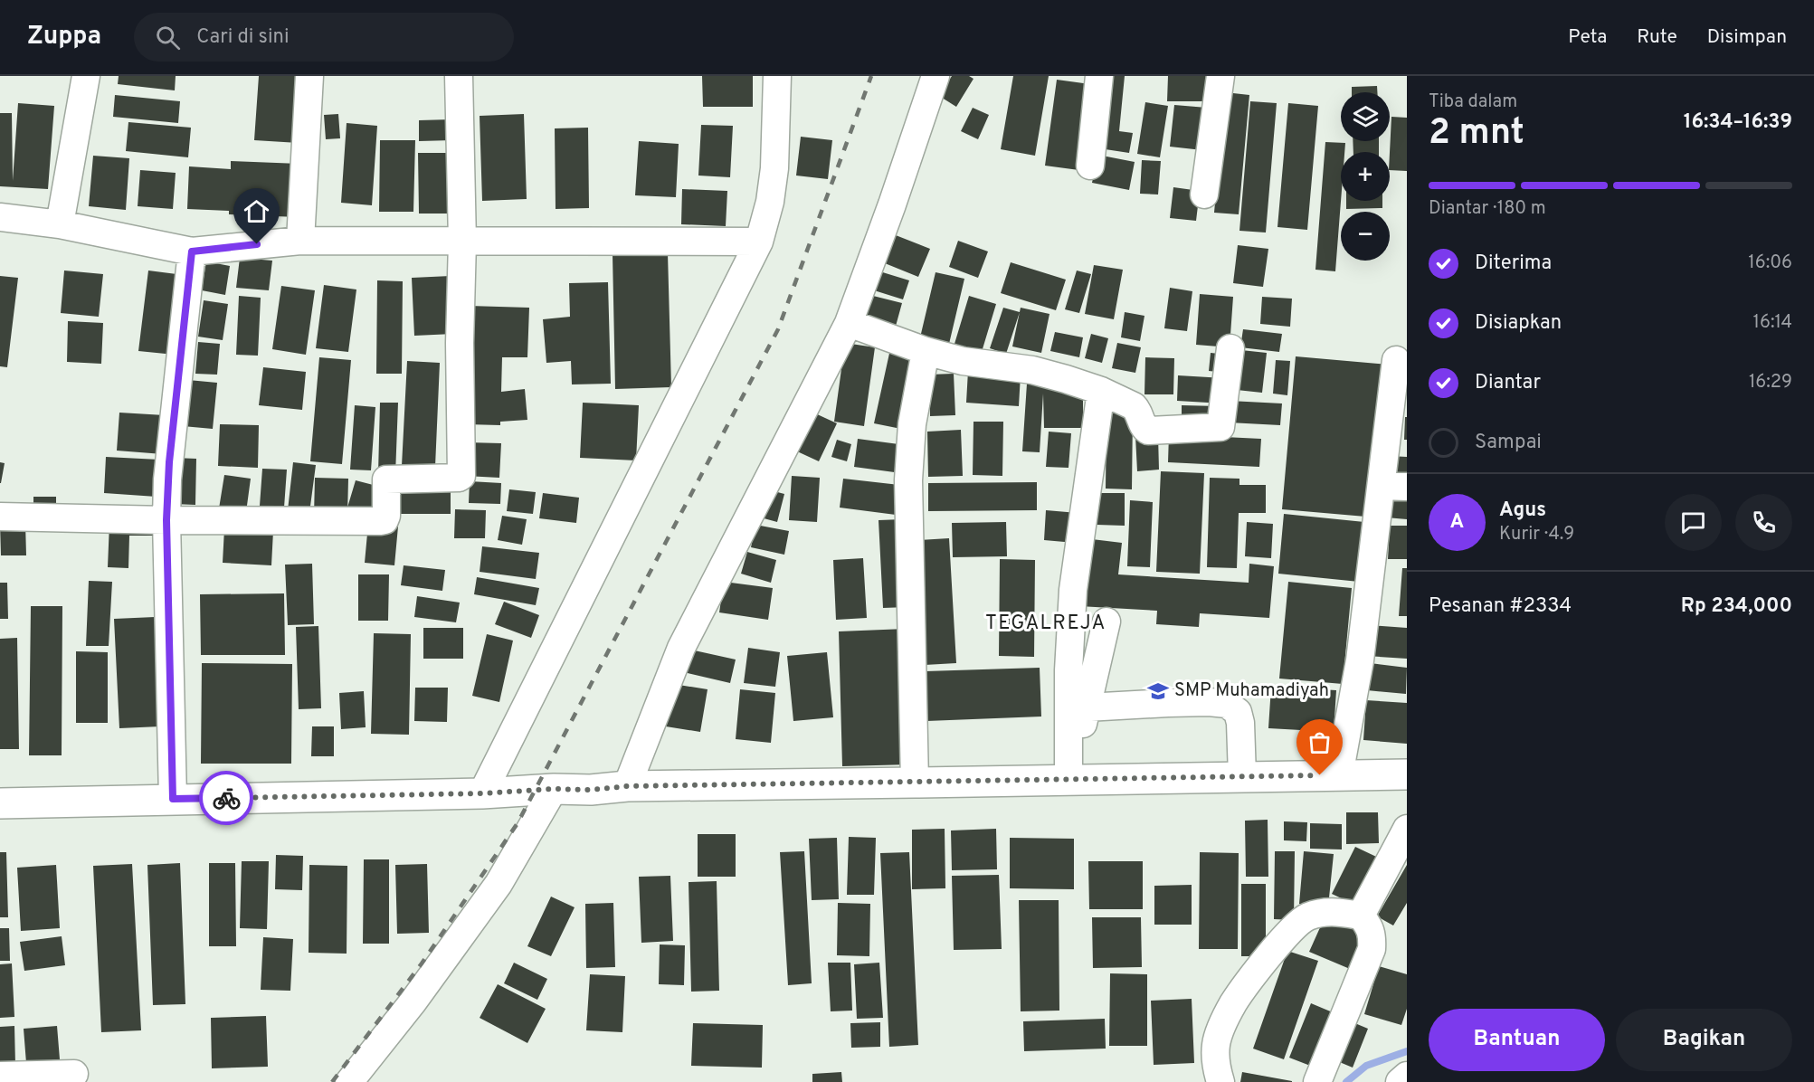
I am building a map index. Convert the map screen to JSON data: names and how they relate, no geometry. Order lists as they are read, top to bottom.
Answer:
{
  "districts": ["TEGALREJA"],
  "places": {
    "school or university": ["SMP Muhamadiyah"]
  },
  "page": {
    "header": "Zuppa",
    "search": "Cari di sini",
    "nav": ["Peta", "Rute", "Disimpan"],
    "heading": ["2 mnt", "Tiba dalam", "16:34–16:39"],
    "panel": [
      "Agus",
      "Kurir · 4.9",
      "Pesanan #2334",
      "Rp 234,000"
    ],
    "map_buttons": ["+", "−"],
    "bar": "Diantar · 180 m",
    "list": [
      ["Diterima", "16:06"],
      ["Disiapkan", "16:14"],
      ["Diantar", "16:29"],
      "Sampai"
    ],
    "round": "A",
    "buttons": ["Bantuan", "Bagikan"]
  }
}
